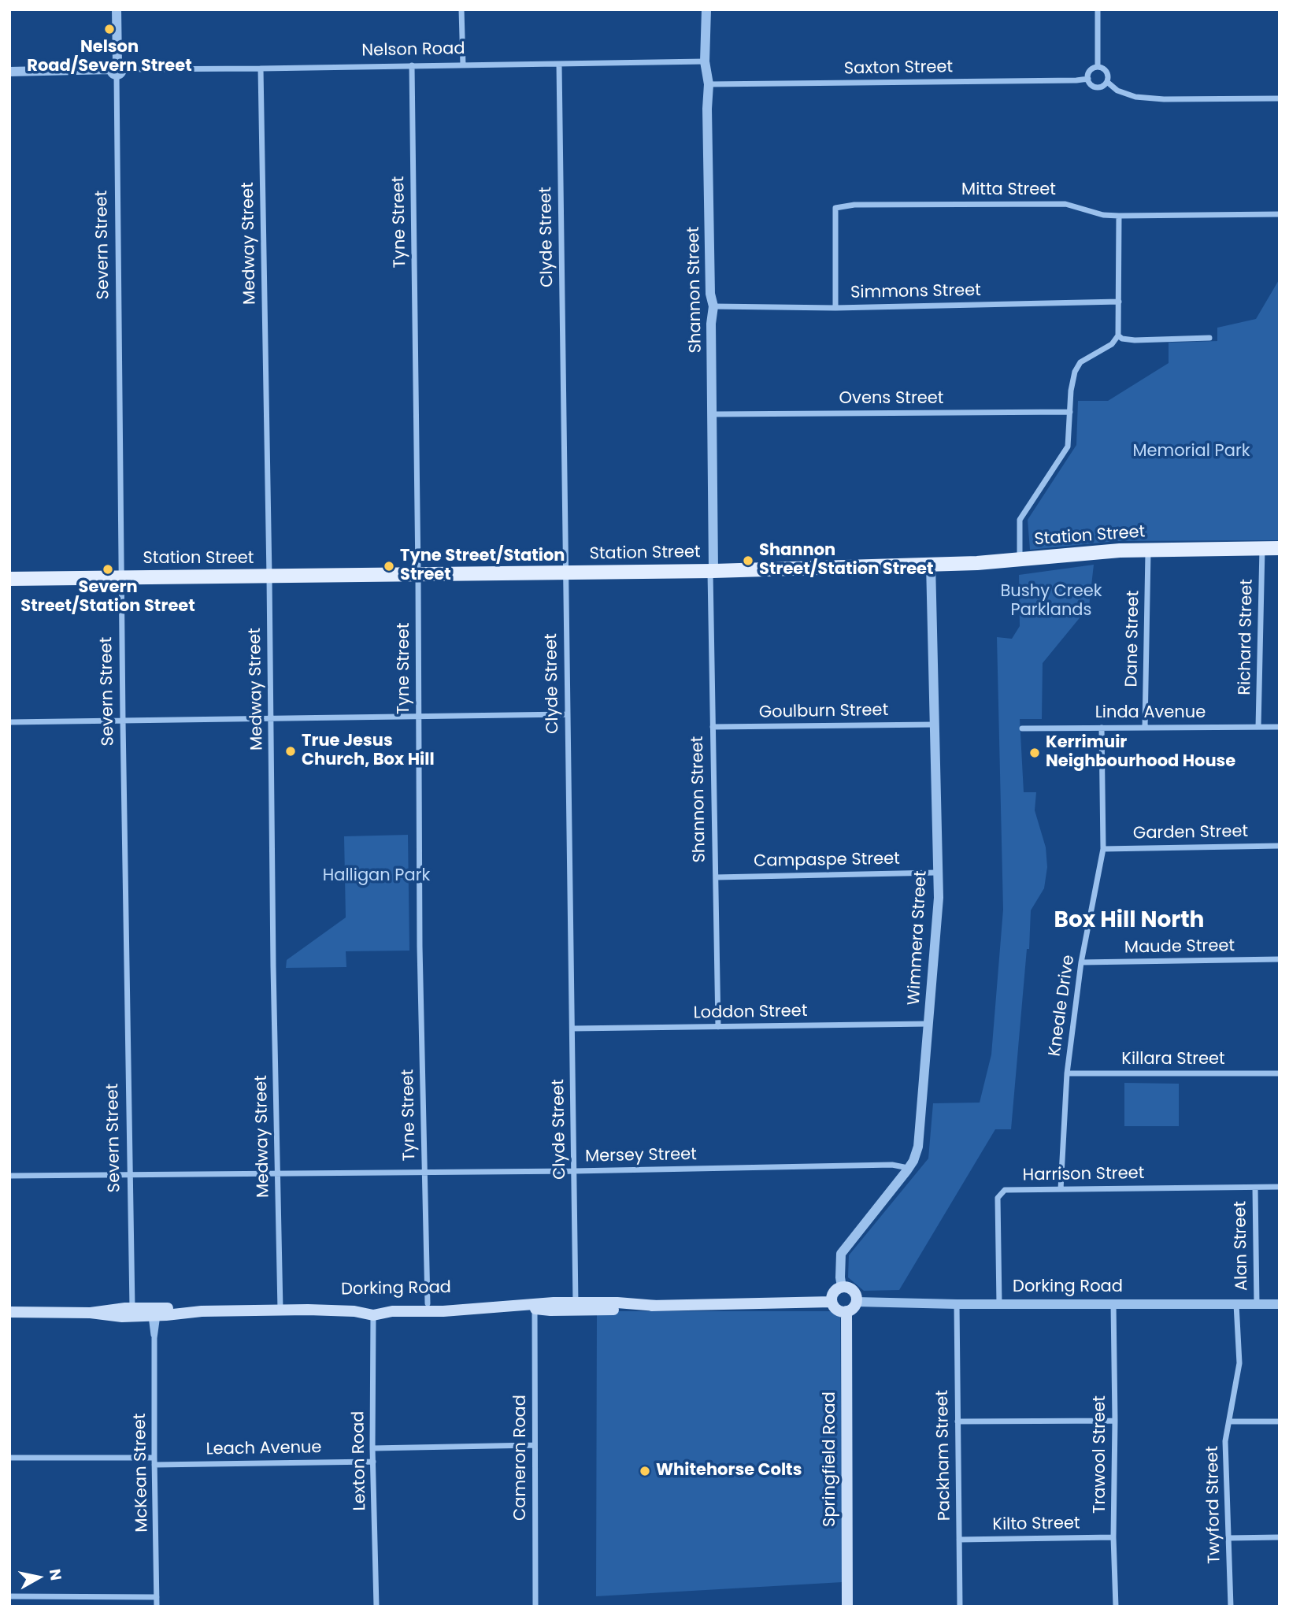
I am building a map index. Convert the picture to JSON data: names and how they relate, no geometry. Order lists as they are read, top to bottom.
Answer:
{
  "streets": {
    "main road": ["Station Street", "Dorking Road", "Springfield Road"],
    "street": [
      "Nelson Road",
      "Saxton Street",
      "Mitta Street",
      "Tyne Street",
      "Clyde Street",
      "Medway Street",
      "Severn Street",
      "Shannon Street",
      "Simmons Street",
      "Ovens Street",
      "Richard Street",
      "Dane Street",
      "Goulburn Street",
      "Linda Avenue",
      "Garden Street",
      "Campaspe Street",
      "Wimmera Street",
      "Maude Street",
      "Kneale Drive",
      "Loddon Street",
      "Killara Street",
      "Mersey Street",
      "Harrison Street",
      "Alan Street",
      "Leach Avenue",
      "Trawool Street",
      "Packham Street",
      "Cameron Road",
      "Lexton Road",
      "McKean Street",
      "Twyford Street",
      "Kilto Street"
    ]
  },
  "crossings": [
    ["Nelson Road", "Tyne Street"],
    ["Nelson Road", "Clyde Street"],
    ["Nelson Road", "Medway Street"],
    ["Nelson Road", "Severn Street"],
    ["Nelson Road", "Shannon Street"],
    ["Saxton Street", "Shannon Street"],
    ["Mitta Street", "Simmons Street"],
    ["Tyne Street", "Station Street"],
    ["Tyne Street", "Mersey Street"],
    ["Tyne Street", "Dorking Road"],
    ["Clyde Street", "Station Street"],
    ["Clyde Street", "Loddon Street"],
    ["Clyde Street", "Mersey Street"],
    ["Clyde Street", "Dorking Road"],
    ["Medway Street", "Station Street"],
    ["Medway Street", "Mersey Street"],
    ["Medway Street", "Dorking Road"],
    ["Severn Street", "Station Street"],
    ["Severn Street", "Mersey Street"],
    ["Severn Street", "Dorking Road"],
    ["Shannon Street", "Simmons Street"],
    ["Shannon Street", "Ovens Street"],
    ["Shannon Street", "Station Street"],
    ["Shannon Street", "Goulburn Street"],
    ["Shannon Street", "Campaspe Street"],
    ["Shannon Street", "Loddon Street"],
    ["Station Street", "Richard Street"],
    ["Station Street", "Dane Street"],
    ["Station Street", "Wimmera Street"],
    ["Richard Street", "Linda Avenue"],
    ["Dane Street", "Linda Avenue"],
    ["Goulburn Street", "Wimmera Street"],
    ["Linda Avenue", "Kneale Drive"],
    ["Garden Street", "Kneale Drive"],
    ["Campaspe Street", "Wimmera Street"],
    ["Wimmera Street", "Loddon Street"],
    ["Wimmera Street", "Mersey Street"],
    ["Wimmera Street", "Dorking Road"],
    ["Wimmera Street", "Springfield Road"],
    ["Maude Street", "Kneale Drive"],
    ["Kneale Drive", "Killara Street"],
    ["Kneale Drive", "Harrison Street"],
    ["Harrison Street", "Alan Street"],
    ["Harrison Street", "Dorking Road"],
    ["Alan Street", "Dorking Road"],
    ["Dorking Road", "Trawool Street"],
    ["Dorking Road", "Packham Street"],
    ["Dorking Road", "Cameron Road"],
    ["Dorking Road", "Springfield Road"],
    ["Dorking Road", "Lexton Road"],
    ["Dorking Road", "McKean Street"],
    ["Dorking Road", "Twyford Street"],
    ["Leach Avenue", "Lexton Road"],
    ["Leach Avenue", "McKean Street"],
    ["Trawool Street", "Kilto Street"],
    ["Packham Street", "Kilto Street"]
  ],
  "districts": ["Box Hill North"],
  "parks": ["Memorial Park", "Bushy Creek Parklands", "Halligan Park"],
  "places": [
    "Nelson Road/Severn Street",
    "Shannon Street/Station Street",
    "Tyne Street/Station Street",
    "Severn Street/Station Street",
    "True Jesus Church, Box Hill",
    "Kerrimuir Neighbourhood House",
    "Whitehorse Colts"
  ],
  "north": "right"
}
